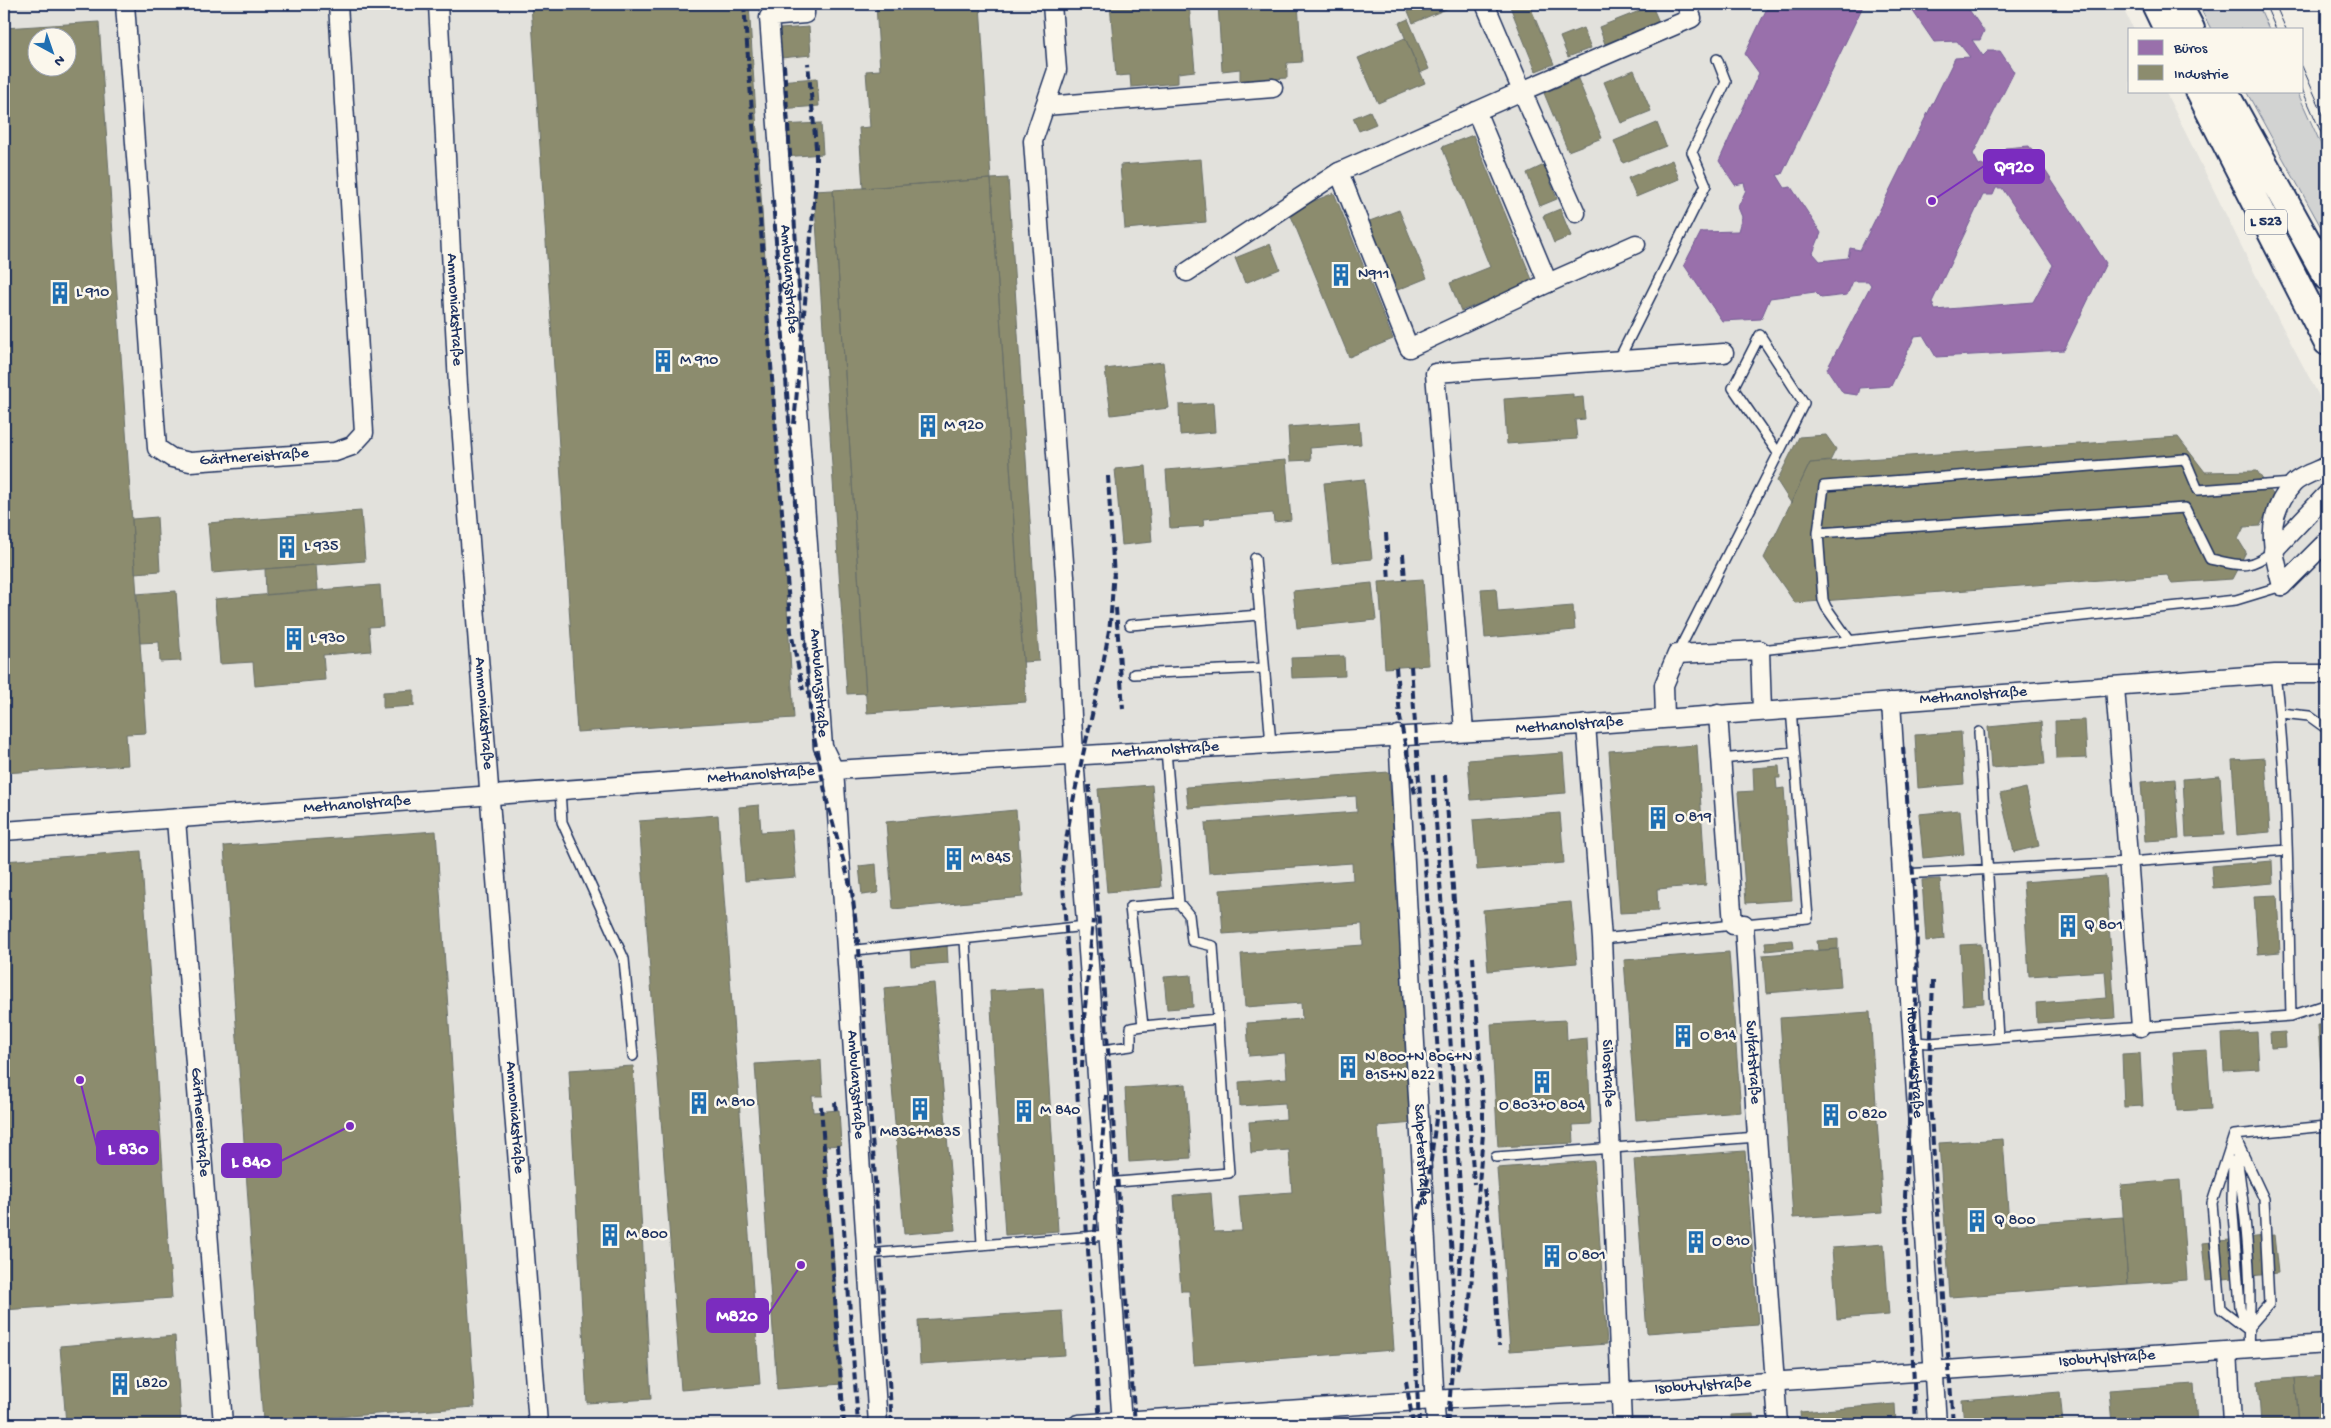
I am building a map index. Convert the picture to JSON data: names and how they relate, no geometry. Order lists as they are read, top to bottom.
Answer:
{
  "streets": {
    "main road": ["L 523"],
    "street": [
      "Ambulanzstraße",
      "Ammoniakstraße",
      "Gärtnereistraße",
      "Methanolstraße",
      "Sulfatstraße",
      "Hochdruckstraße",
      "Silostraße",
      "Salpeterstraße",
      "Isobutylstraße"
    ]
  },
  "crossings": [
    ["Ambulanzstraße", "Methanolstraße"],
    ["Ammoniakstraße", "Methanolstraße"],
    ["Gärtnereistraße", "Methanolstraße"],
    ["Methanolstraße", "Sulfatstraße"],
    ["Methanolstraße", "Hochdruckstraße"],
    ["Methanolstraße", "Silostraße"],
    ["Methanolstraße", "Salpeterstraße"],
    ["Sulfatstraße", "Isobutylstraße"],
    ["Hochdruckstraße", "Isobutylstraße"],
    ["Silostraße", "Isobutylstraße"],
    ["Salpeterstraße", "Isobutylstraße"]
  ],
  "places": {
    "other": [
      "Q920",
      "L 830",
      "L 840",
      "M820"
    ],
    "building": [
      "N911",
      "L 910",
      "M 910",
      "M 920",
      "L 935",
      "L 930",
      "O 819",
      "M 845",
      "Q 801",
      "O 814",
      "N 800+N 806+N 815+N 822",
      "O 803+O 804",
      "M 810",
      "M836+M835",
      "M 840",
      "O 820",
      "Q 800",
      "M 800",
      "O 810",
      "O 801",
      "L820"
    ]
  },
  "legend": ["Büros", "Industrie"],
  "north": "bottom right"
}
